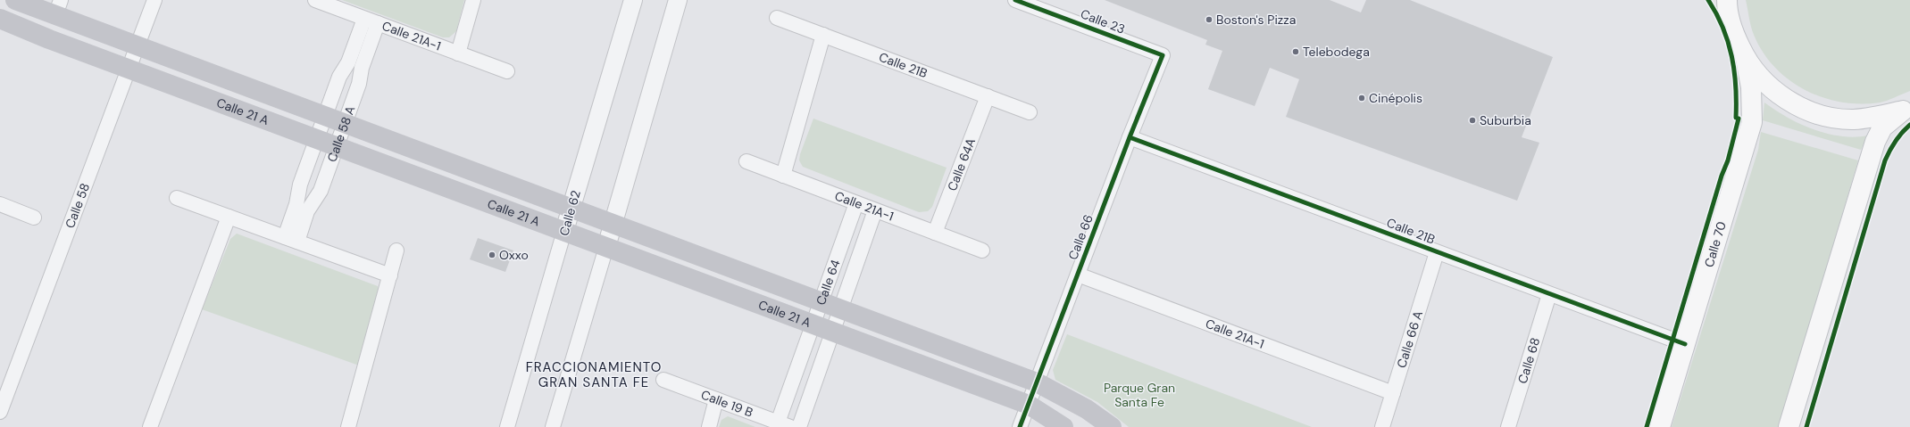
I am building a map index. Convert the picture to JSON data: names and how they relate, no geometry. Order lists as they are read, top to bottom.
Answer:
{
  "streets": {
    "main road": ["Calle 21 A", "Calle 70"],
    "street": [
      "Calle 23",
      "Calle 21A-1",
      "Calle 21B",
      "Calle 58 A",
      "Calle 64A",
      "Calle 58",
      "Calle 62",
      "Calle 66",
      "Calle 64",
      "Calle 66 A",
      "Calle 68",
      "Calle 19 B"
    ]
  },
  "crossings": [
    ["Calle 23", "Calle 66"],
    ["Calle 21A-1", "Calle 58 A"],
    ["Calle 21A-1", "Calle 64A"],
    ["Calle 21A-1", "Calle 66"],
    ["Calle 21A-1", "Calle 64"],
    ["Calle 21A-1", "Calle 66 A"],
    ["Calle 21B", "Calle 64A"],
    ["Calle 21B", "Calle 66"],
    ["Calle 21B", "Calle 70"],
    ["Calle 21B", "Calle 66 A"],
    ["Calle 21B", "Calle 68"],
    ["Calle 21 A", "Calle 58 A"],
    ["Calle 21 A", "Calle 58"],
    ["Calle 21 A", "Calle 62"],
    ["Calle 21 A", "Calle 66"],
    ["Calle 21 A", "Calle 64"],
    ["Calle 64", "Calle 19 B"]
  ],
  "districts": ["FRACCIONAMIENTO GRAN SANTA FE"],
  "parks": ["Parque Gran Santa Fe"],
  "places": [
    "Boston's Pizza",
    "Telebodega",
    "Cinépolis",
    "Suburbia",
    "Oxxo"
  ]
}
